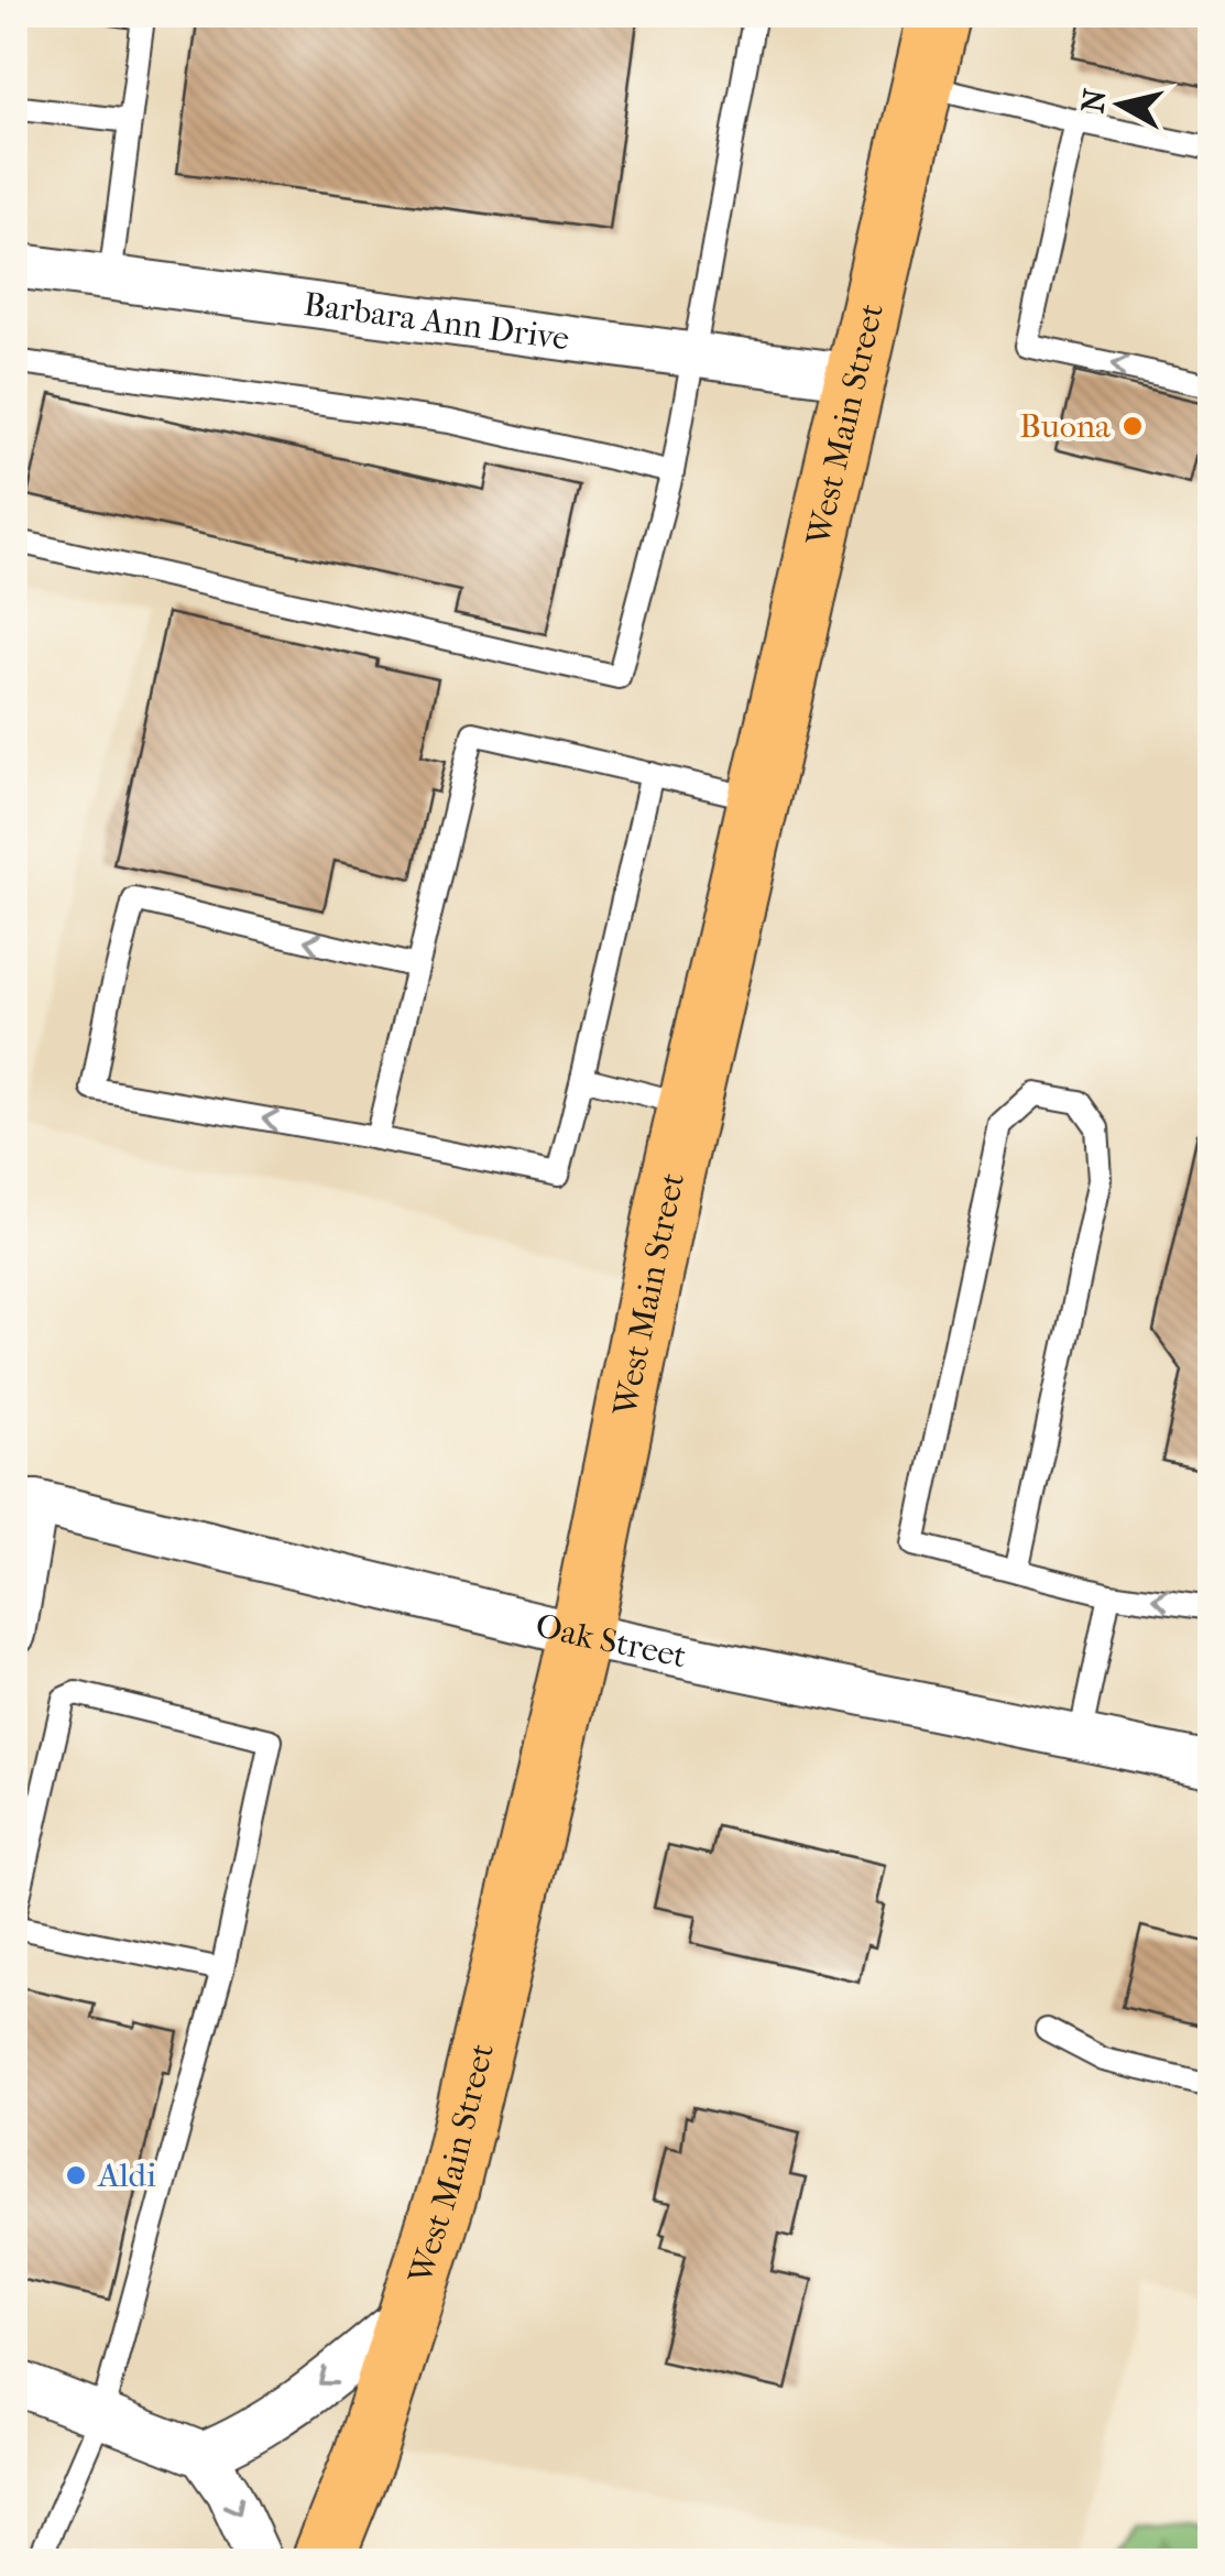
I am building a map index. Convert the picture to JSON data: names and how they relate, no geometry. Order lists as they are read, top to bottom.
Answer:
{
  "streets": {
    "main road": ["West Main Street"],
    "street": ["Barbara Ann Drive", "Oak Street"]
  },
  "crossings": [
    ["Barbara Ann Drive", "West Main Street"],
    ["West Main Street", "Oak Street"]
  ],
  "places": ["Buona", "Aldi"],
  "north": "left"
}
